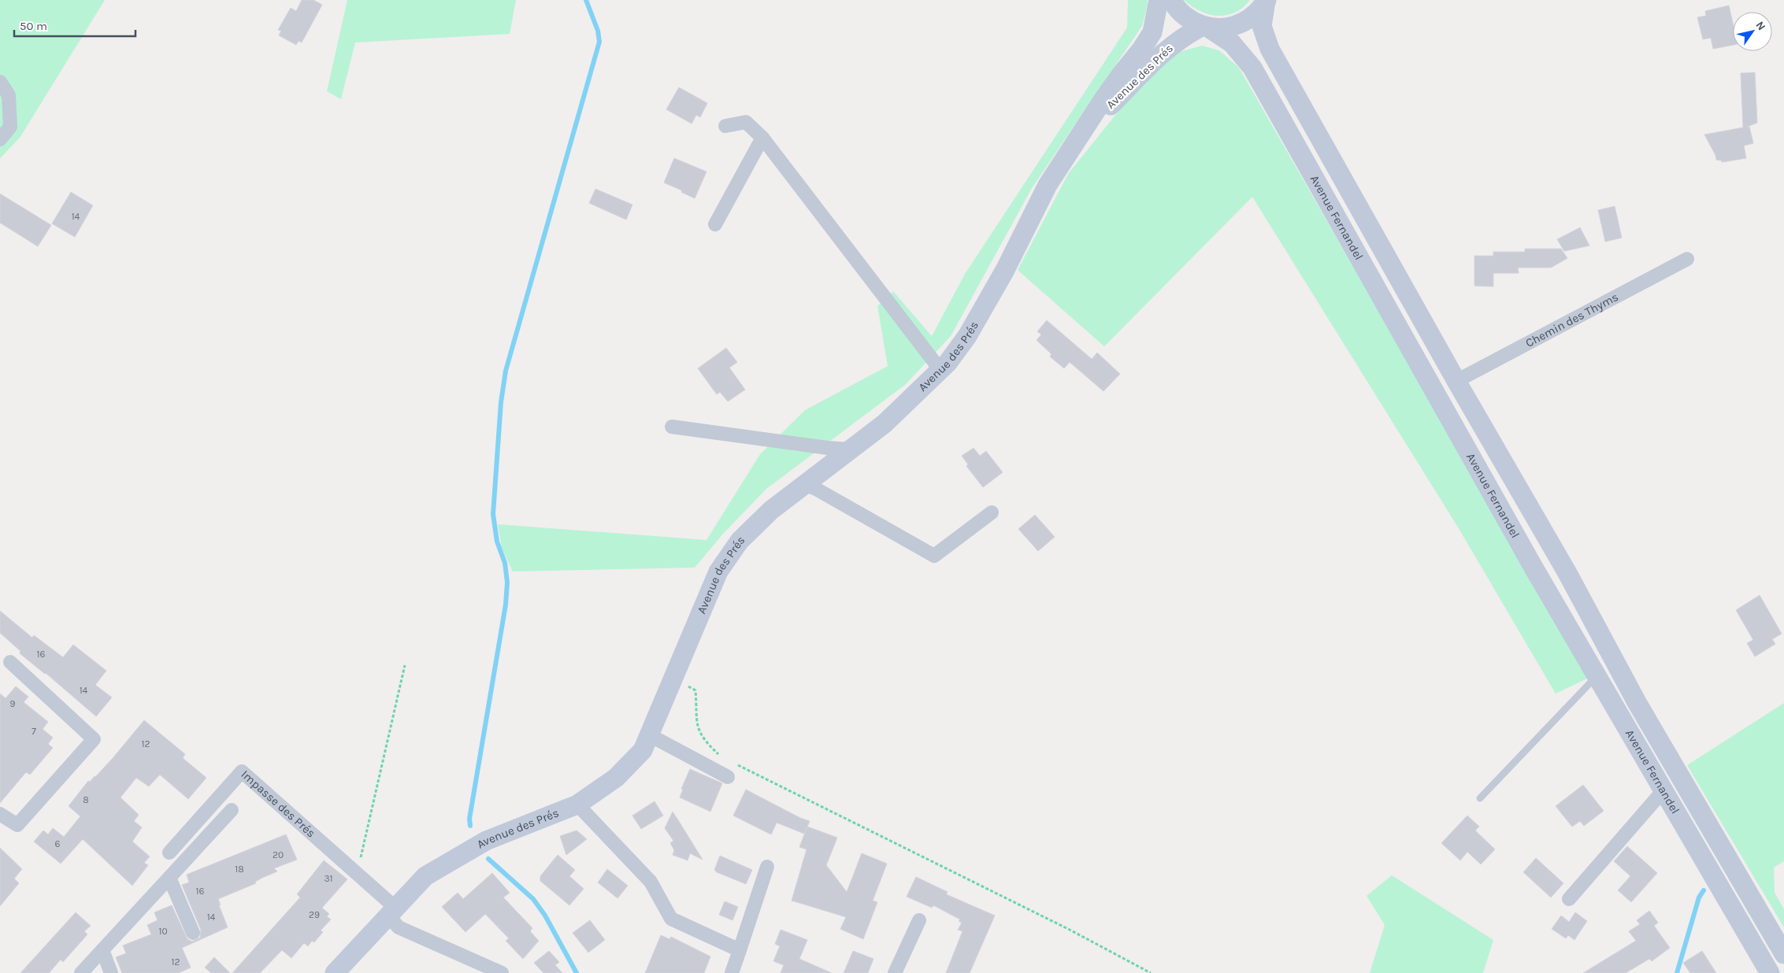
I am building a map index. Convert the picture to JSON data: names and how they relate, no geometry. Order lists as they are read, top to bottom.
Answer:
{
  "streets": {
    "main road": ["Avenue des Prés", "Avenue Fernandel"],
    "street": ["Chemin des Thyms", "Impasse des Prés"]
  },
  "crossings": [
    ["Avenue des Prés", "Avenue Fernandel"],
    ["Avenue des Prés", "Impasse des Prés"],
    ["Avenue Fernandel", "Chemin des Thyms"]
  ],
  "house_numbers": [
    "14",
    "16",
    "14",
    "9",
    "7",
    "12",
    "8",
    "6",
    "20",
    "18",
    "31",
    "16",
    "29",
    "14",
    "10",
    "12"
  ],
  "scale_bar": "50 m",
  "north": "top right"
}
